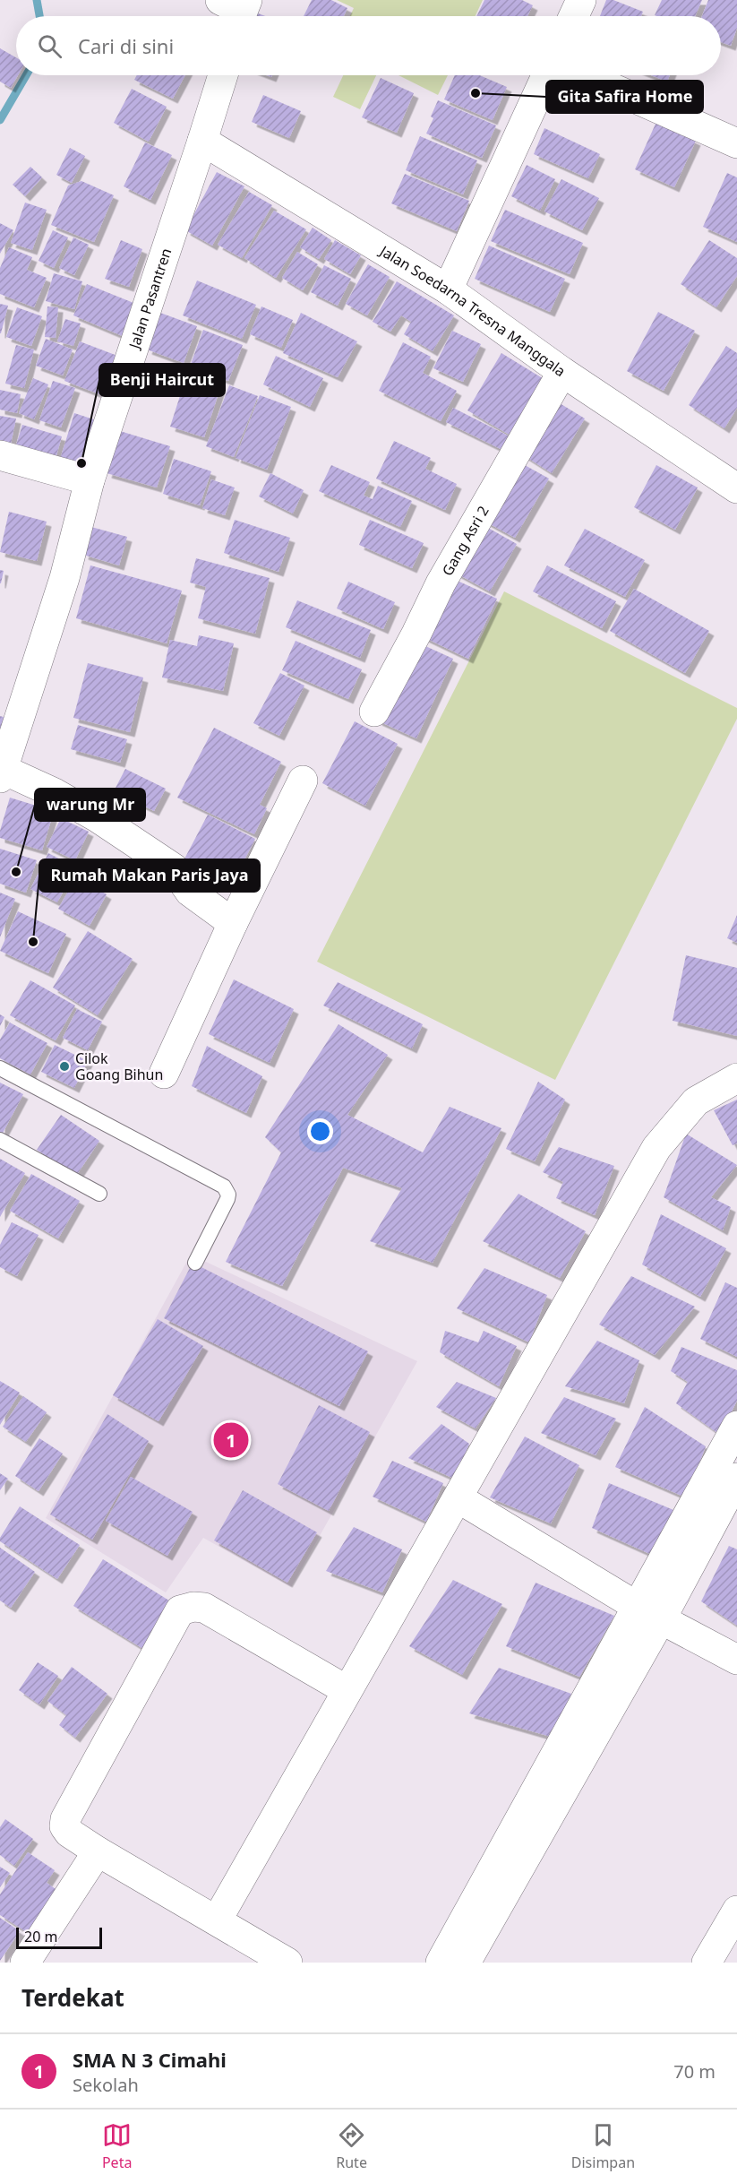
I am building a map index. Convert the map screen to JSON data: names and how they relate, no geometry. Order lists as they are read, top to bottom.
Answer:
{
  "streets": {
    "street": ["Jalan Pasantren", "Jalan Soedarna Tresna Manggala", "Gang Asri 2"]
  },
  "crossings": [
    ["Jalan Pasantren", "Jalan Soedarna Tresna Manggala"],
    ["Jalan Soedarna Tresna Manggala", "Gang Asri 2"]
  ],
  "places": [
    "Gita Safira Home",
    "Benji Haircut",
    "warung Mr",
    "Rumah Makan Paris Jaya",
    "Cilok Goang Bihun"
  ],
  "scale_bar": "20 m",
  "page": {
    "search": "Cari di sini",
    "pins": "1",
    "scale": "20 m",
    "heading": "Terdekat",
    "list": [
      {
        "mark": "1",
        "name": "SMA N 3 Cimahi",
        "note": "Sekolah",
        "value": "70 m"
      }
    ],
    "nav": ["Peta", "Rute", "Disimpan"]
  }
}
